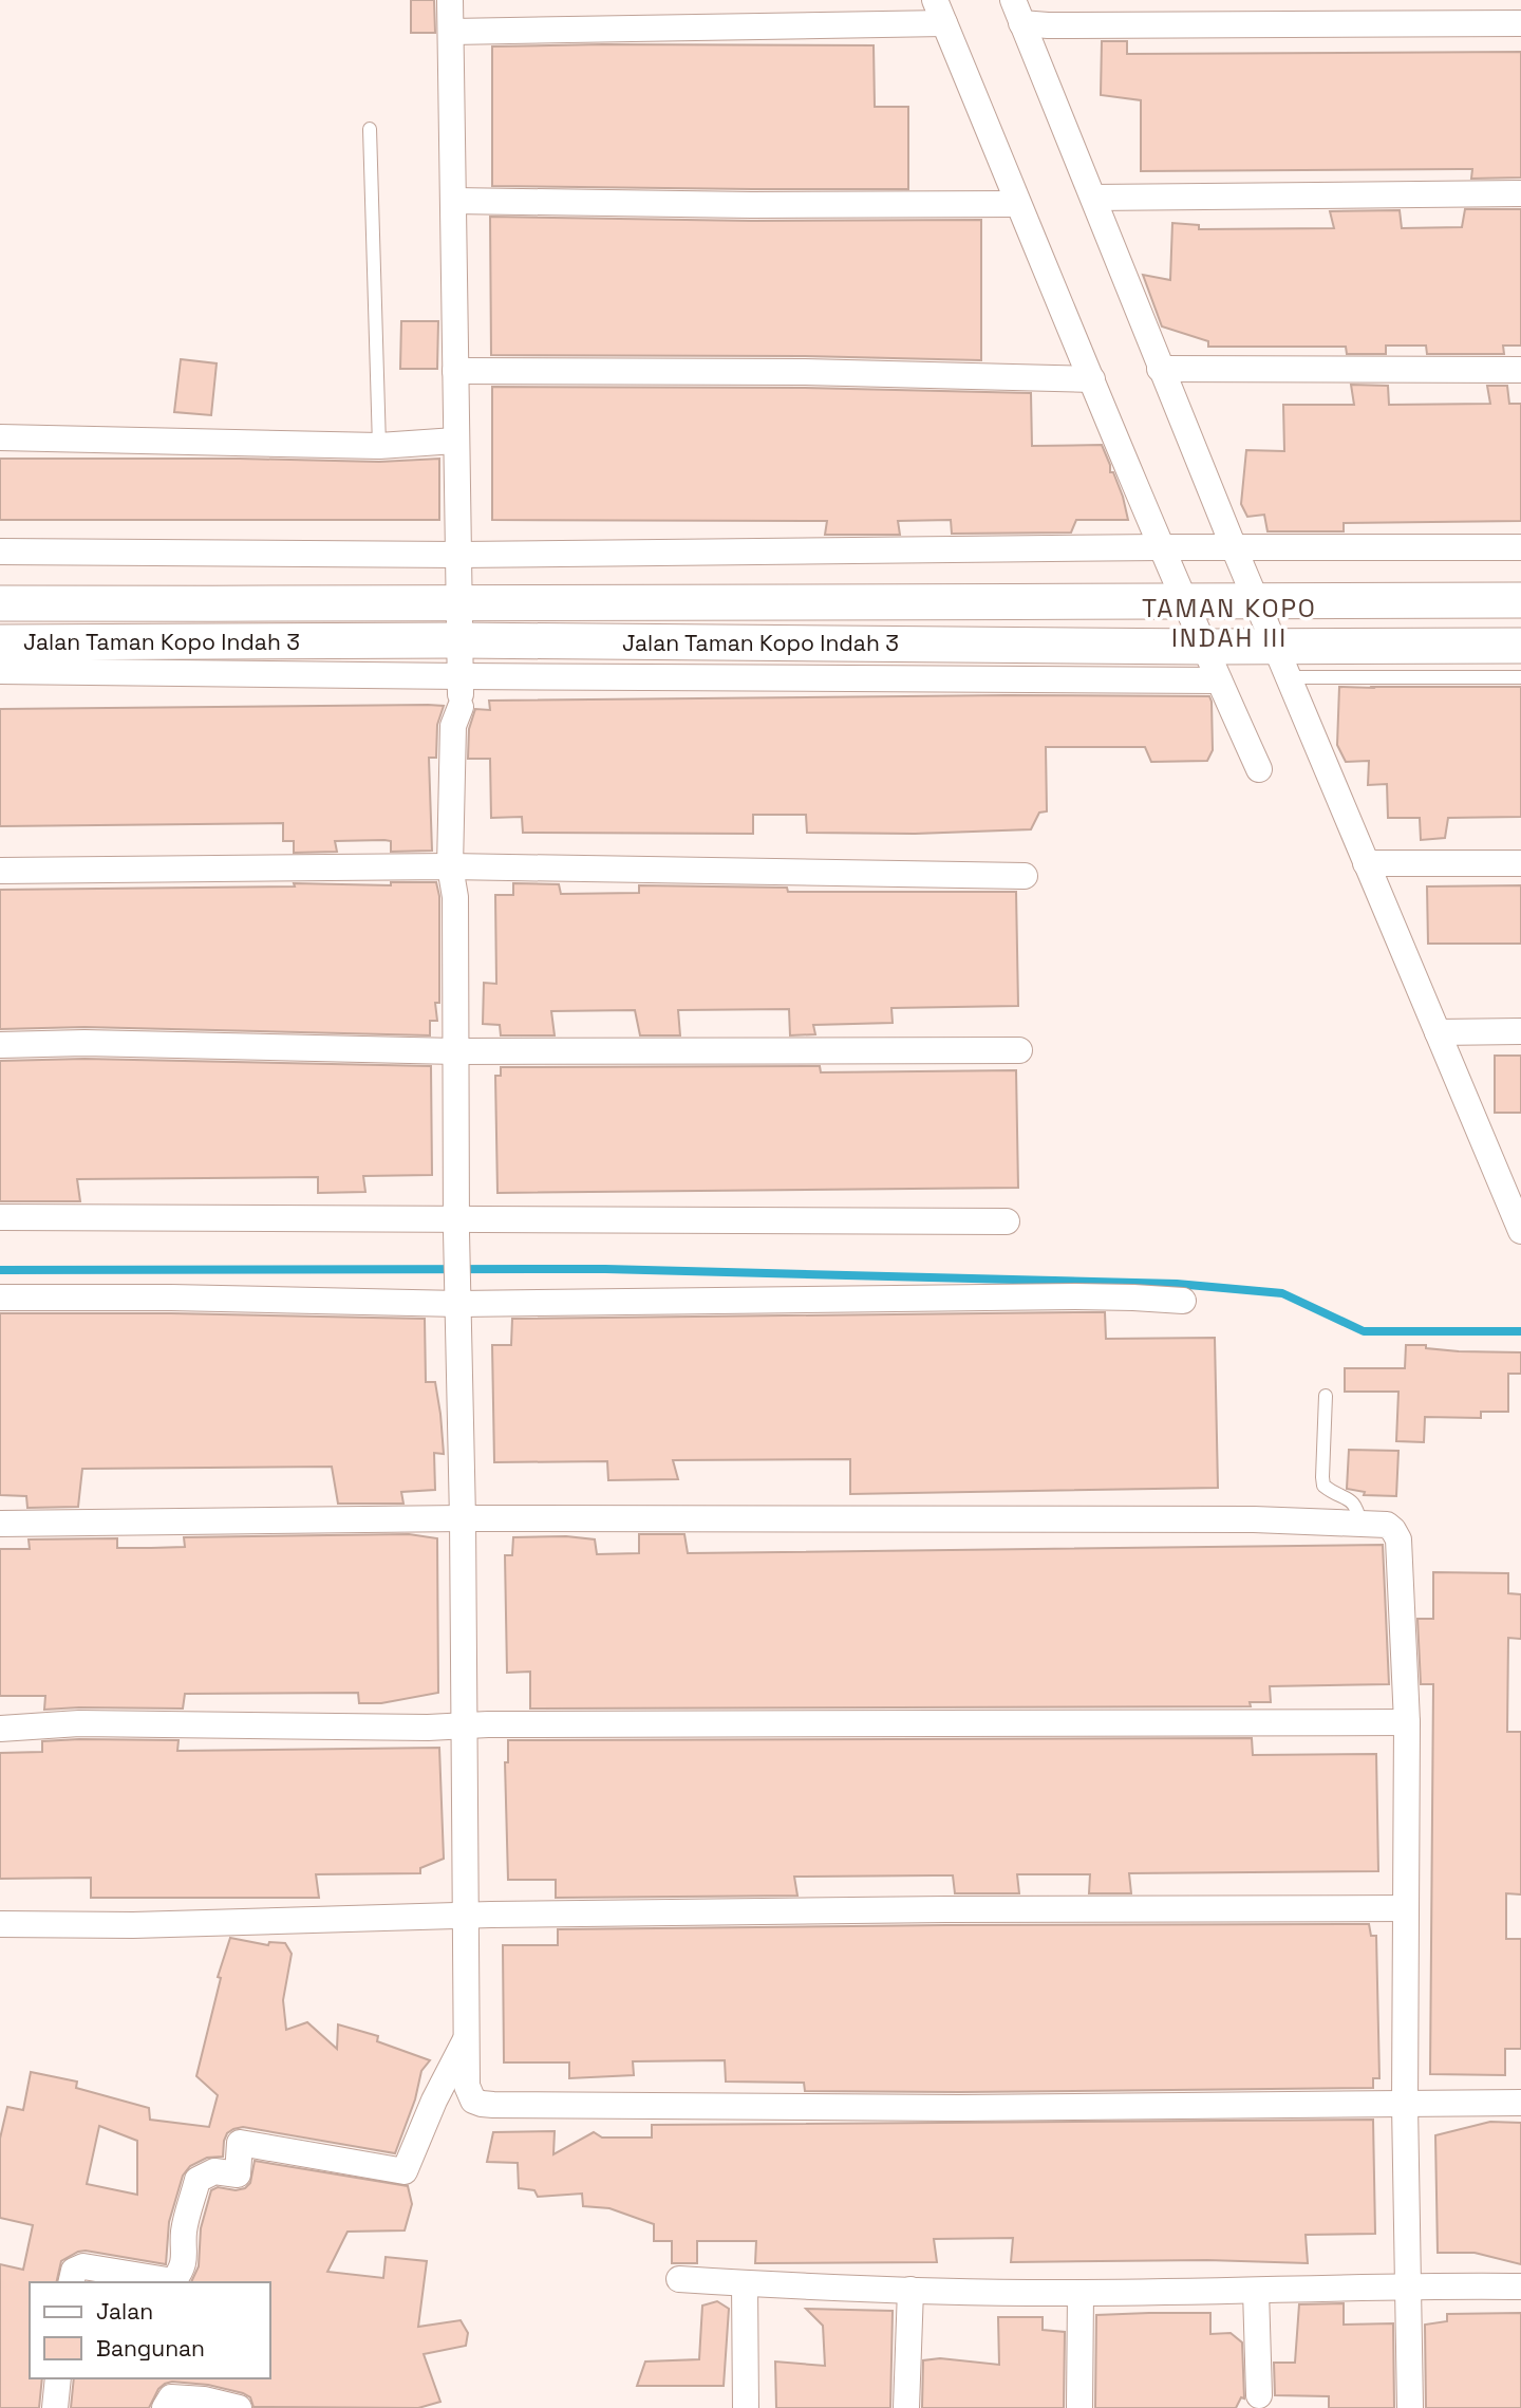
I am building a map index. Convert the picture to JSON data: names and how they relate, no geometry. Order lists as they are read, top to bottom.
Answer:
{
  "streets": {
    "main road": ["Jalan Taman Kopo Indah 3"]
  },
  "districts": ["TAMAN KOPO INDAH III"],
  "legend": ["Jalan", "Bangunan"]
}
